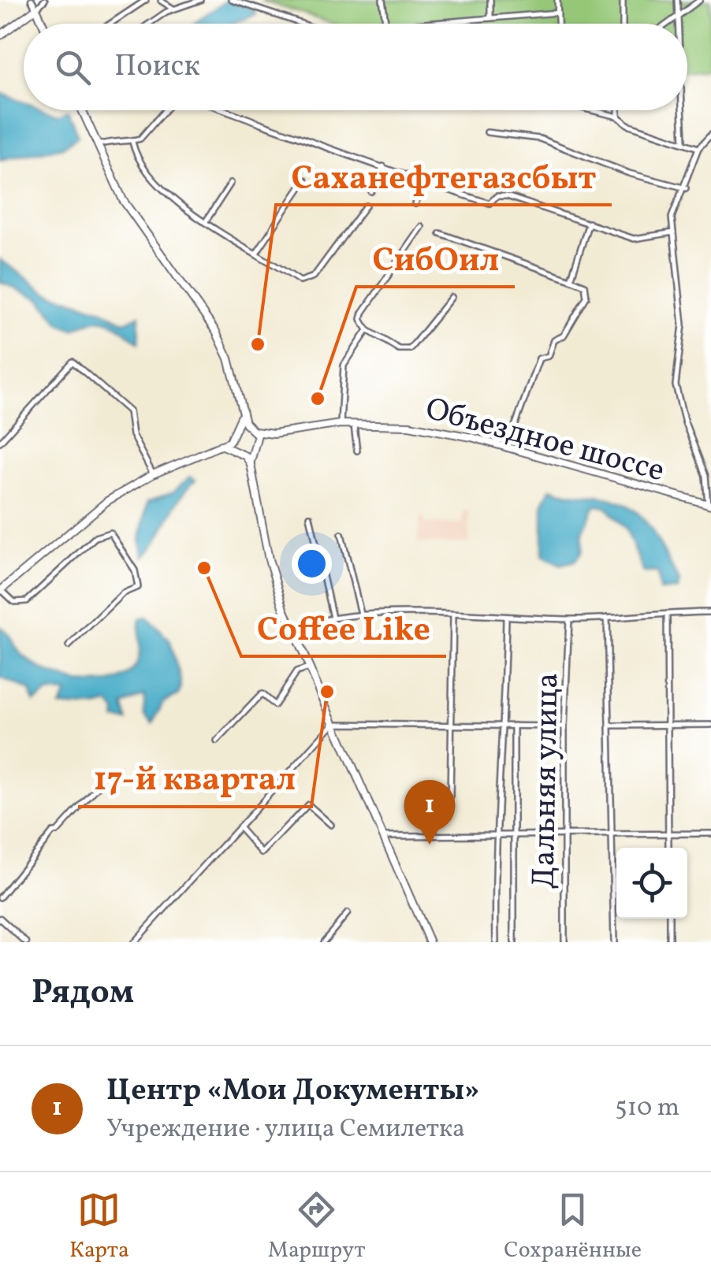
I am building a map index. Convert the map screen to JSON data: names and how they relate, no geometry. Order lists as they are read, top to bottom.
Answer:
{
  "streets": {
    "main road": ["Объездное шоссе"],
    "street": ["Дальняя улица"]
  },
  "places": [
    "Саханефтегазсбыт",
    "СибОил",
    "Coffee Like",
    "17-й квартал"
  ],
  "page": {
    "search": "Поиск",
    "pins": "1",
    "heading": "Рядом",
    "list": [
      {
        "mark": "1",
        "name": "Центр «Мои Документы»",
        "note": "Учреждение · улица Семилетка",
        "value": "510 m"
      }
    ],
    "nav": ["Карта", "Маршрут", "Сохранённые"]
  }
}
